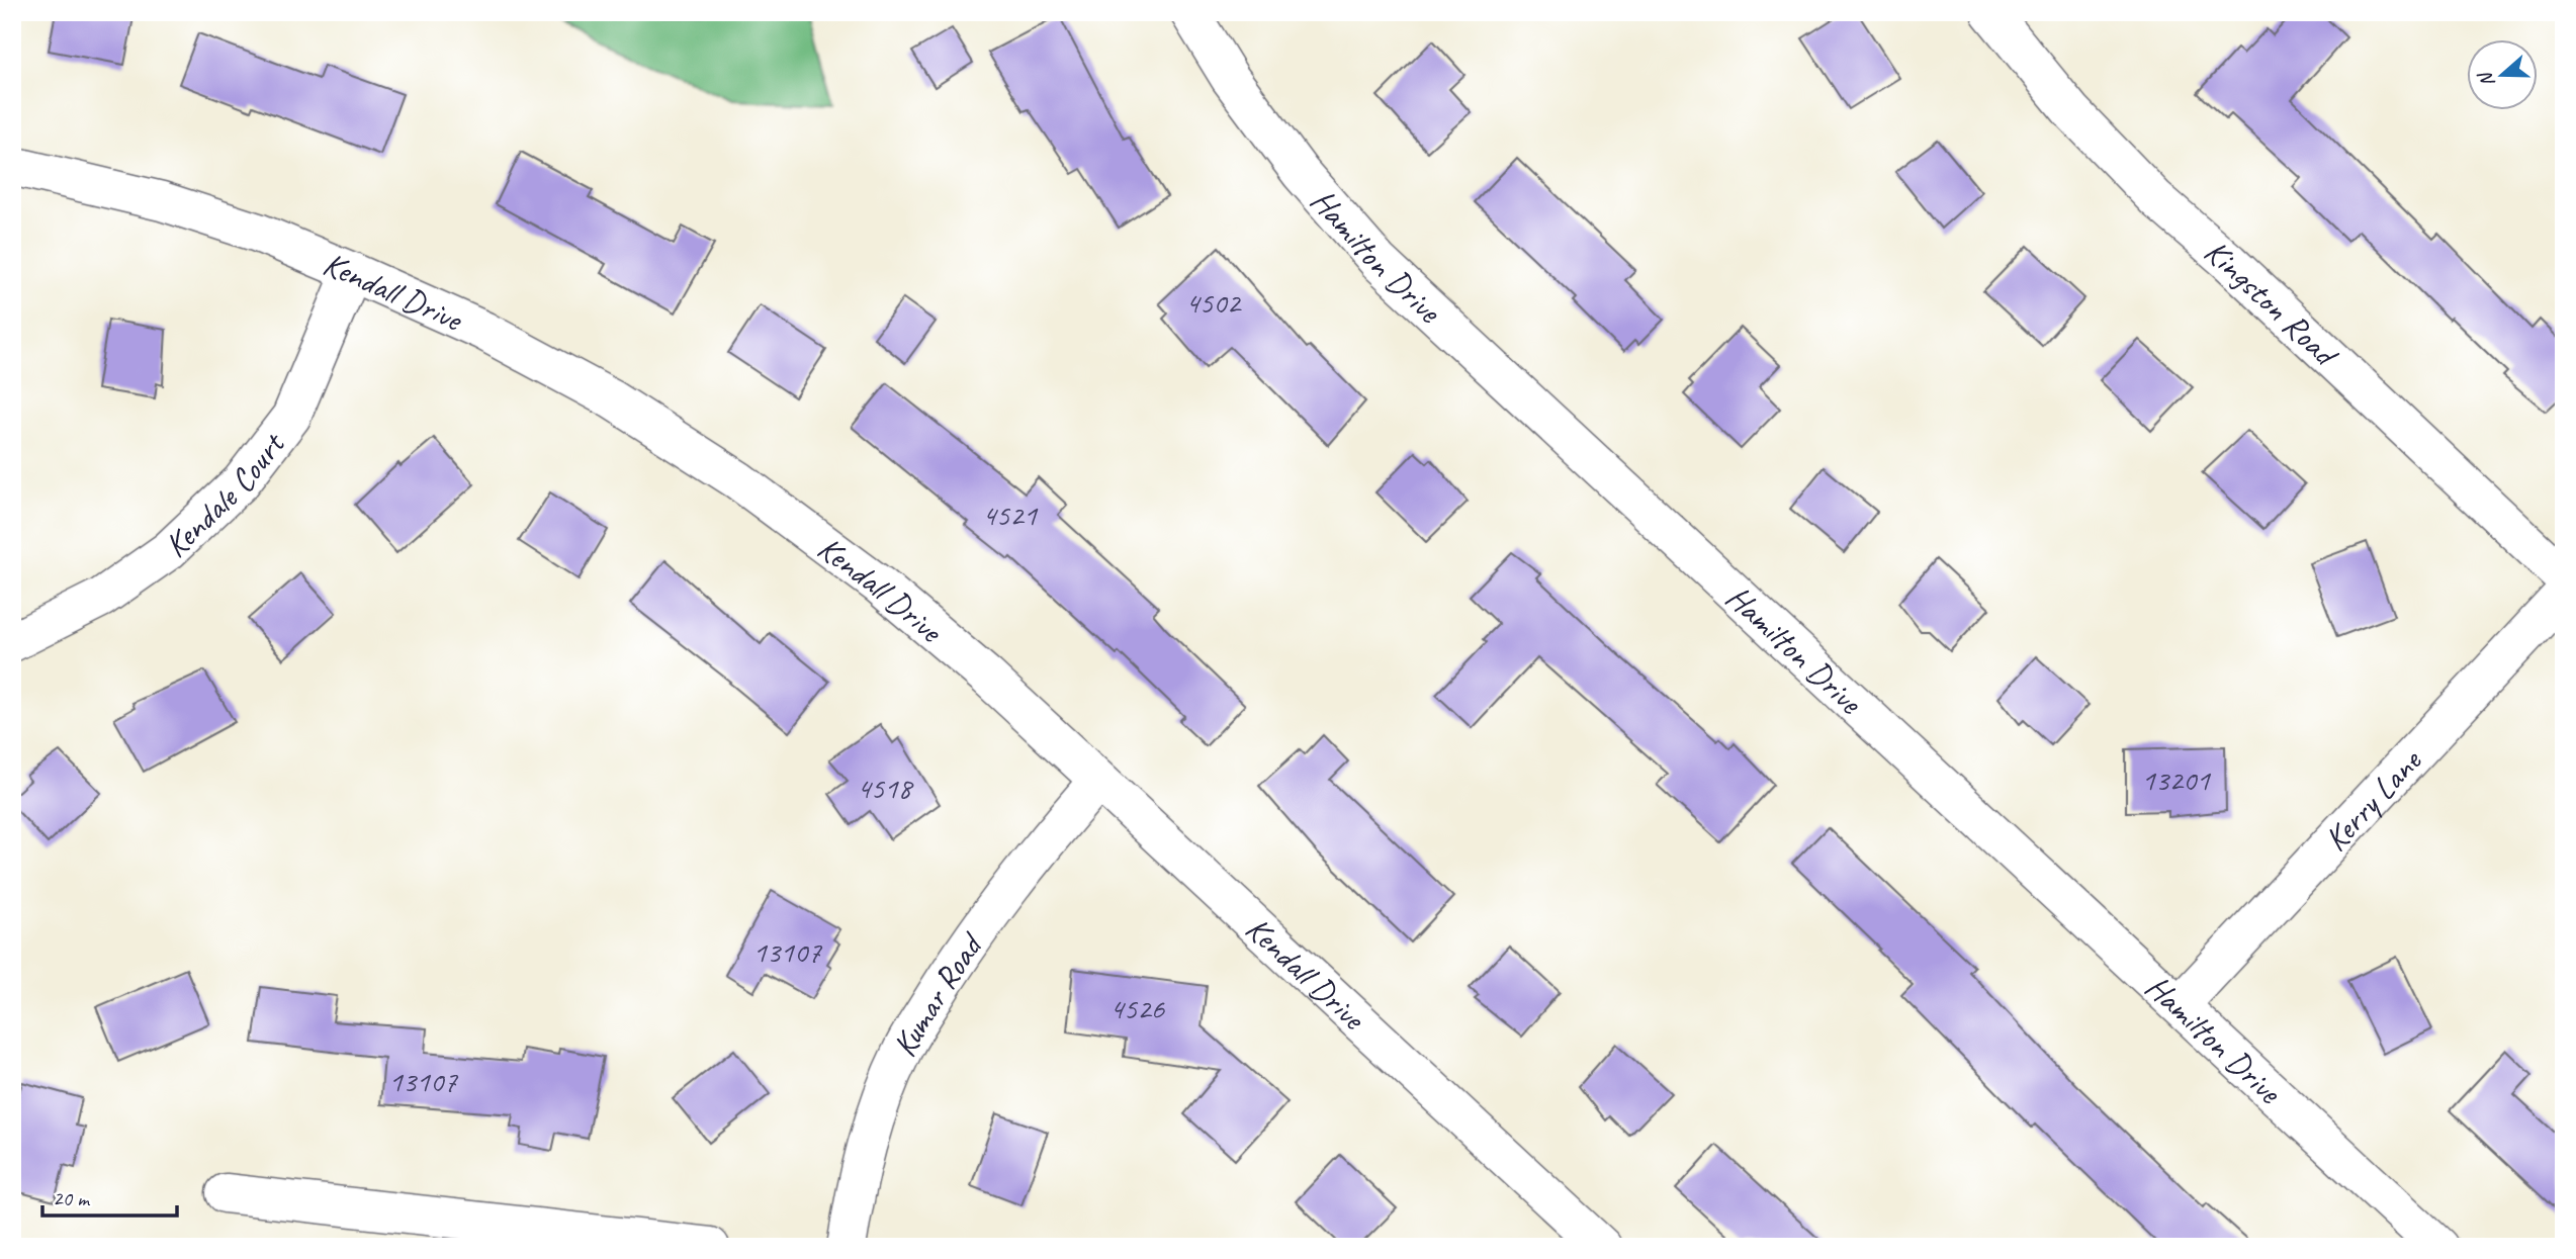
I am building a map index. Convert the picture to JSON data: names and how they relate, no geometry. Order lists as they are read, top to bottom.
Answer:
{
  "streets": {
    "street": [
      "Hamilton Drive",
      "Kendall Drive",
      "Kingston Road",
      "Kendale Court",
      "Kerry Lane",
      "Kumar Road"
    ]
  },
  "crossings": [
    ["Hamilton Drive", "Kerry Lane"],
    ["Kendall Drive", "Kendale Court"],
    ["Kendall Drive", "Kumar Road"]
  ],
  "house_numbers": [
    "4502",
    "4521",
    "13201",
    "4518",
    "13107",
    "4526",
    "13107"
  ],
  "scale_bar": "20 m",
  "north": "left"
}
